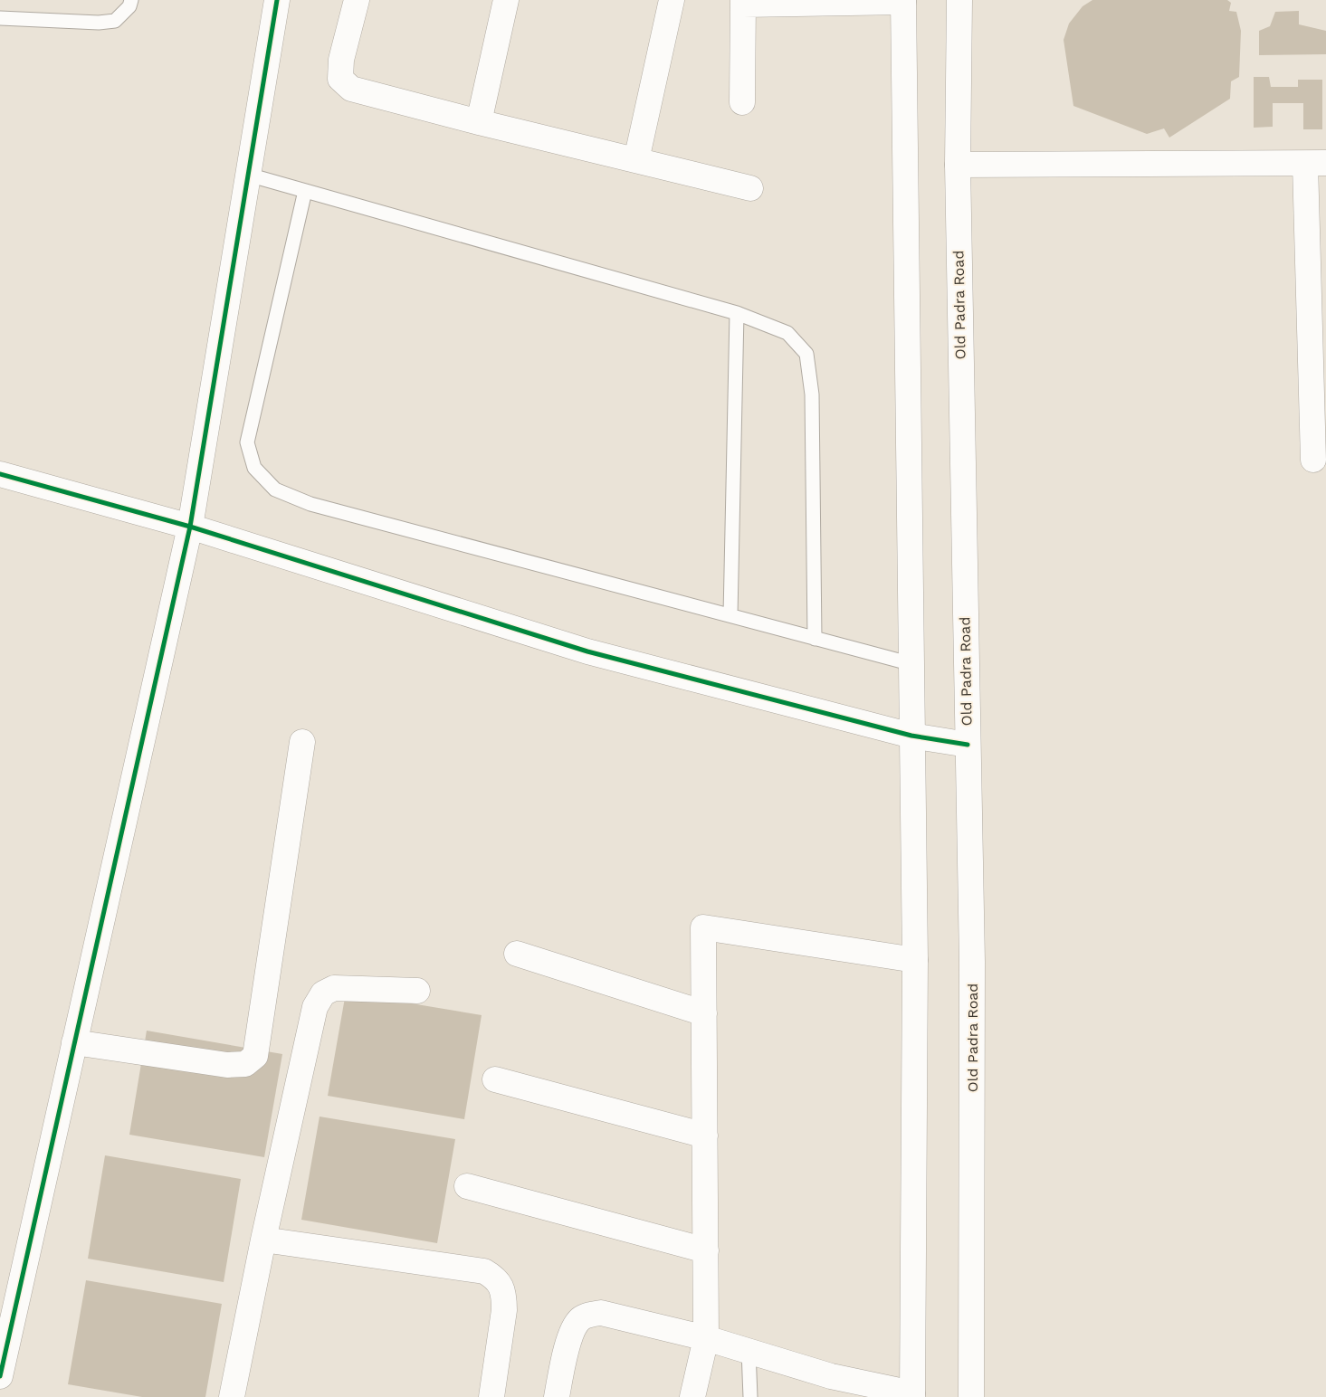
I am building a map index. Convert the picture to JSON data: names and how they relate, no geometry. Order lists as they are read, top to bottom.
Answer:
{
  "streets": {
    "street": ["Old Padra Road"]
  }
}
